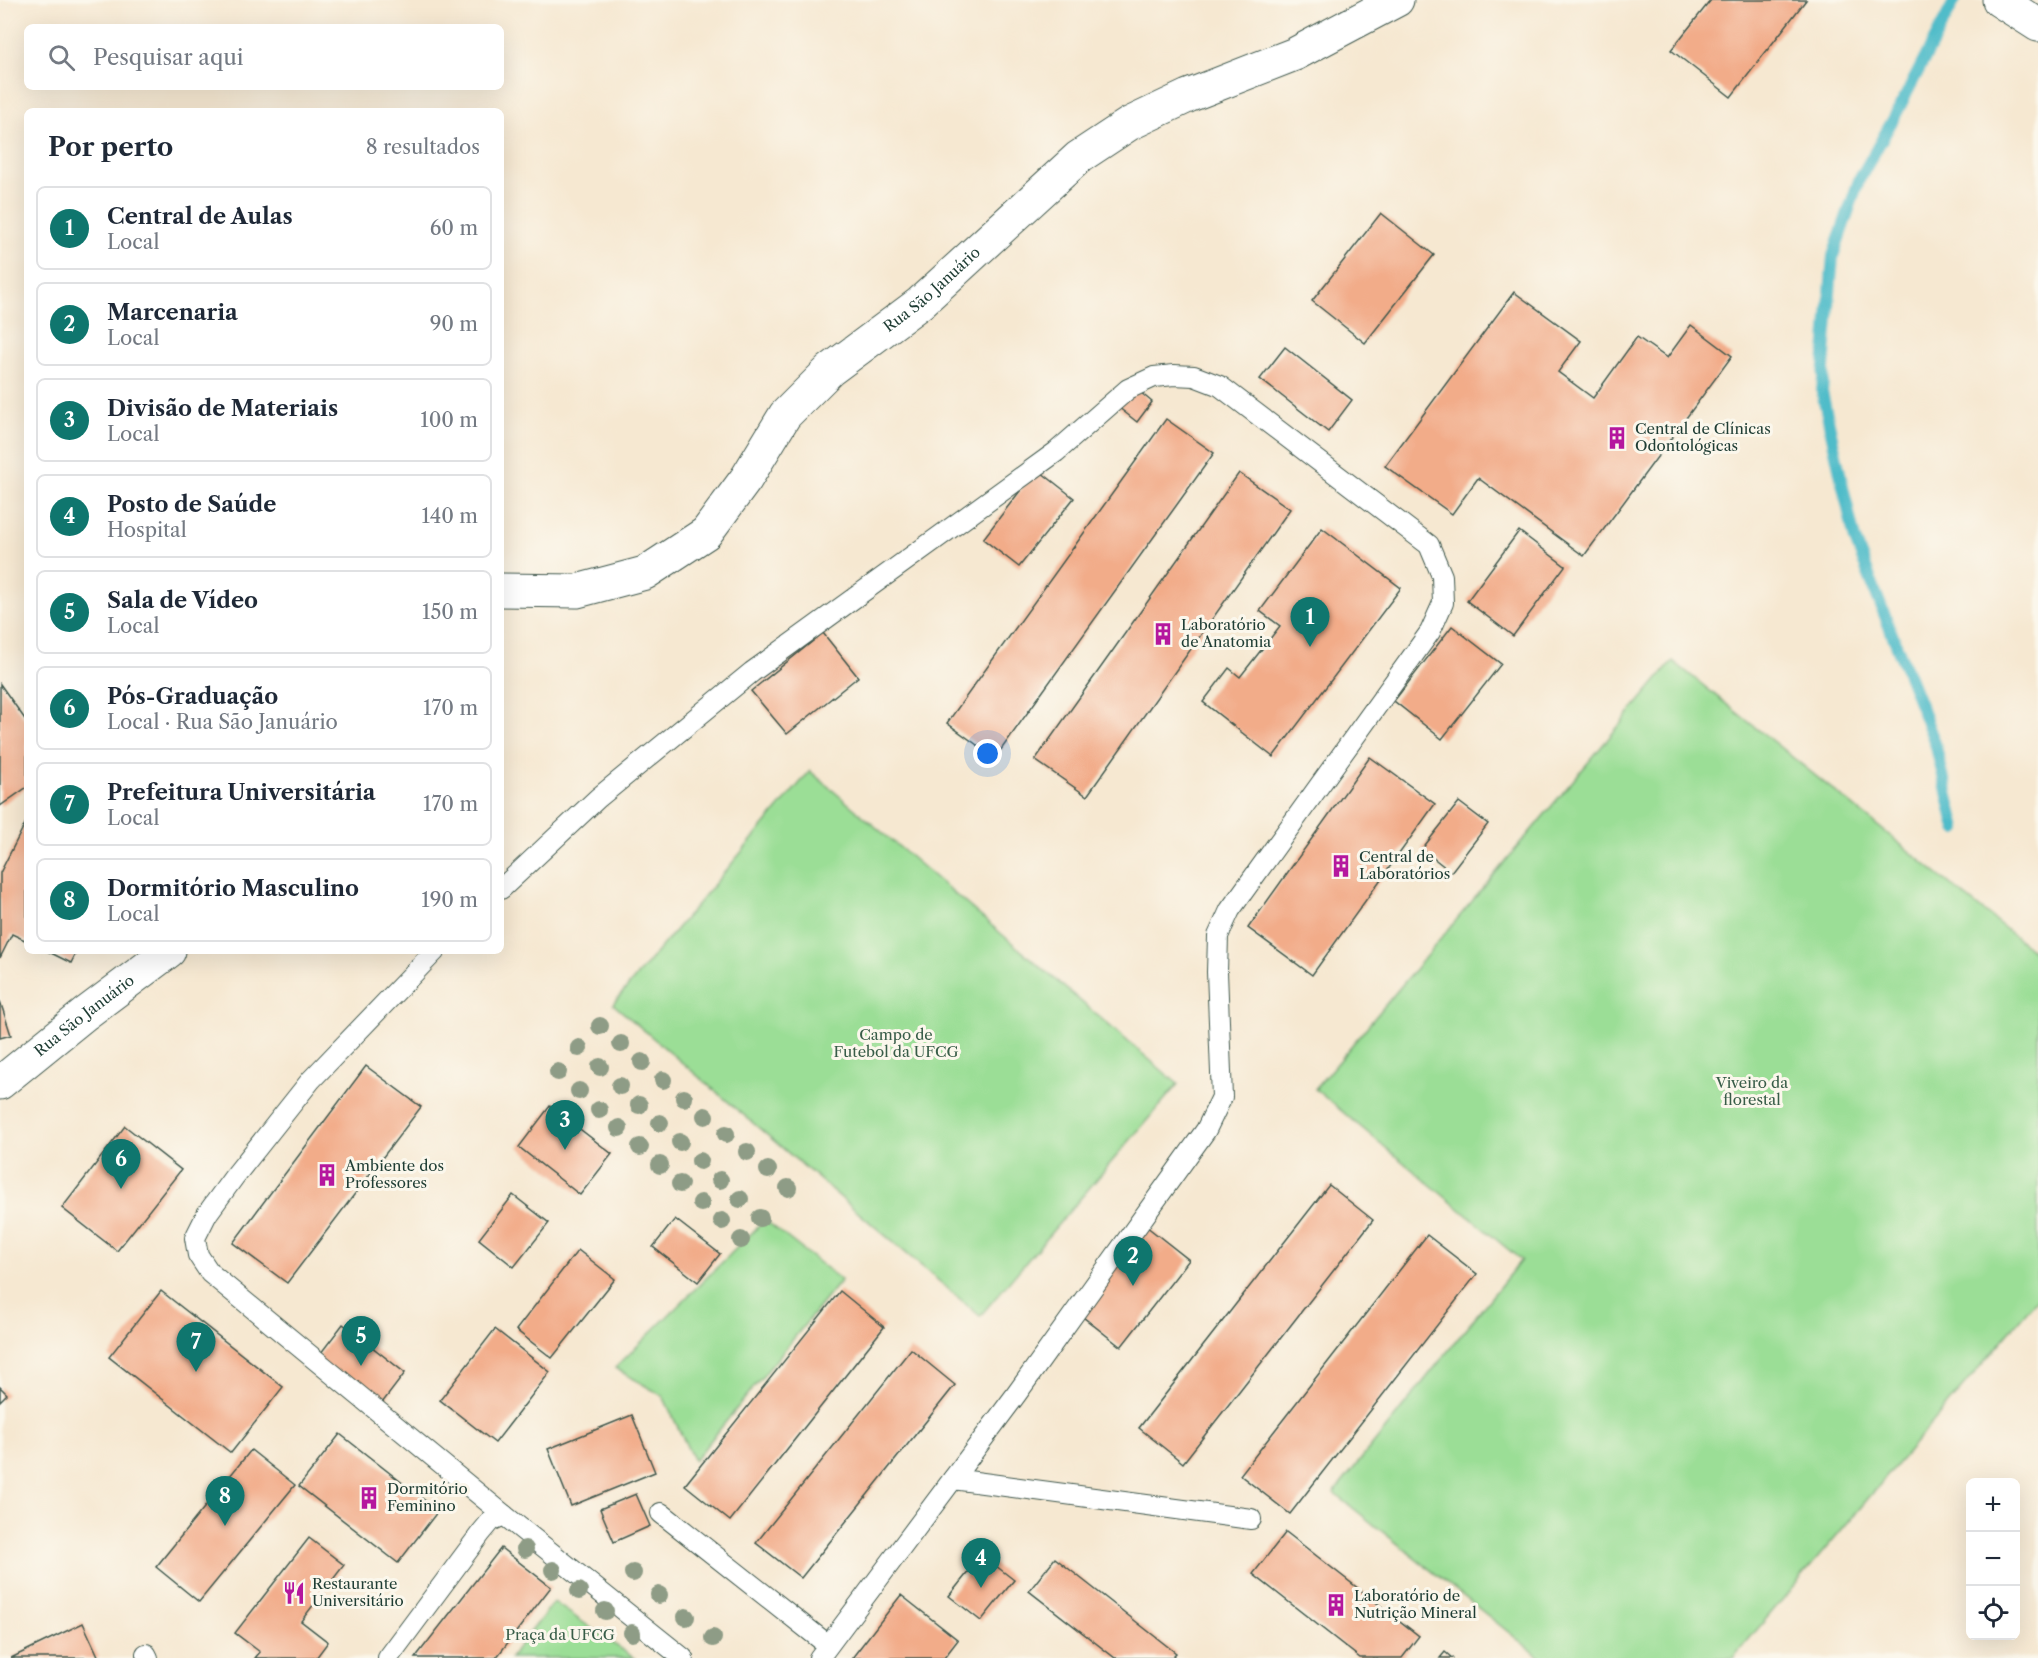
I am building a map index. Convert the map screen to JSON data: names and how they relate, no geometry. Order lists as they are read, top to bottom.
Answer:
{
  "streets": {
    "street": ["Rua São Januário"]
  },
  "parks": ["Campo de Futebol da UFCG", "Viveiro da florestal", "Praça da UFCG"],
  "places": {
    "building": [
      "Central de Clínicas Odontológicas",
      "Laboratório de Anatomia",
      "Central de Laboratórios",
      "Ambiente dos Professores",
      "Dormitório Feminino",
      "Laboratório de Nutrição Mineral"
    ],
    "restaurant": ["Restaurante Universitário"]
  },
  "page": {
    "search": "Pesquisar aqui",
    "heading": ["Por perto", "8 resultados"],
    "list": [
      {
        "mark": "1",
        "name": "Central de Aulas",
        "note": "Local",
        "value": "60 m"
      },
      {
        "mark": "2",
        "name": "Marcenaria",
        "note": "Local",
        "value": "90 m"
      },
      {
        "mark": "3",
        "name": "Divisão de Materiais",
        "note": "Local",
        "value": "100 m"
      },
      {
        "mark": "4",
        "name": "Posto de Saúde",
        "note": "Hospital",
        "value": "140 m"
      },
      {
        "mark": "5",
        "name": "Sala de Vídeo",
        "note": "Local",
        "value": "150 m"
      },
      {
        "mark": "6",
        "name": "Pós-Graduação",
        "note": "Local · Rua São Januário",
        "value": "170 m"
      },
      {
        "mark": "7",
        "name": "Prefeitura Universitária",
        "note": "Local",
        "value": "170 m"
      },
      {
        "mark": "8",
        "name": "Dormitório Masculino",
        "note": "Local",
        "value": "190 m"
      }
    ],
    "pins": [
      "1",
      "3",
      "6",
      "2",
      "5",
      "7",
      "8",
      "4"
    ],
    "map_buttons": ["+", "−"]
  }
}
